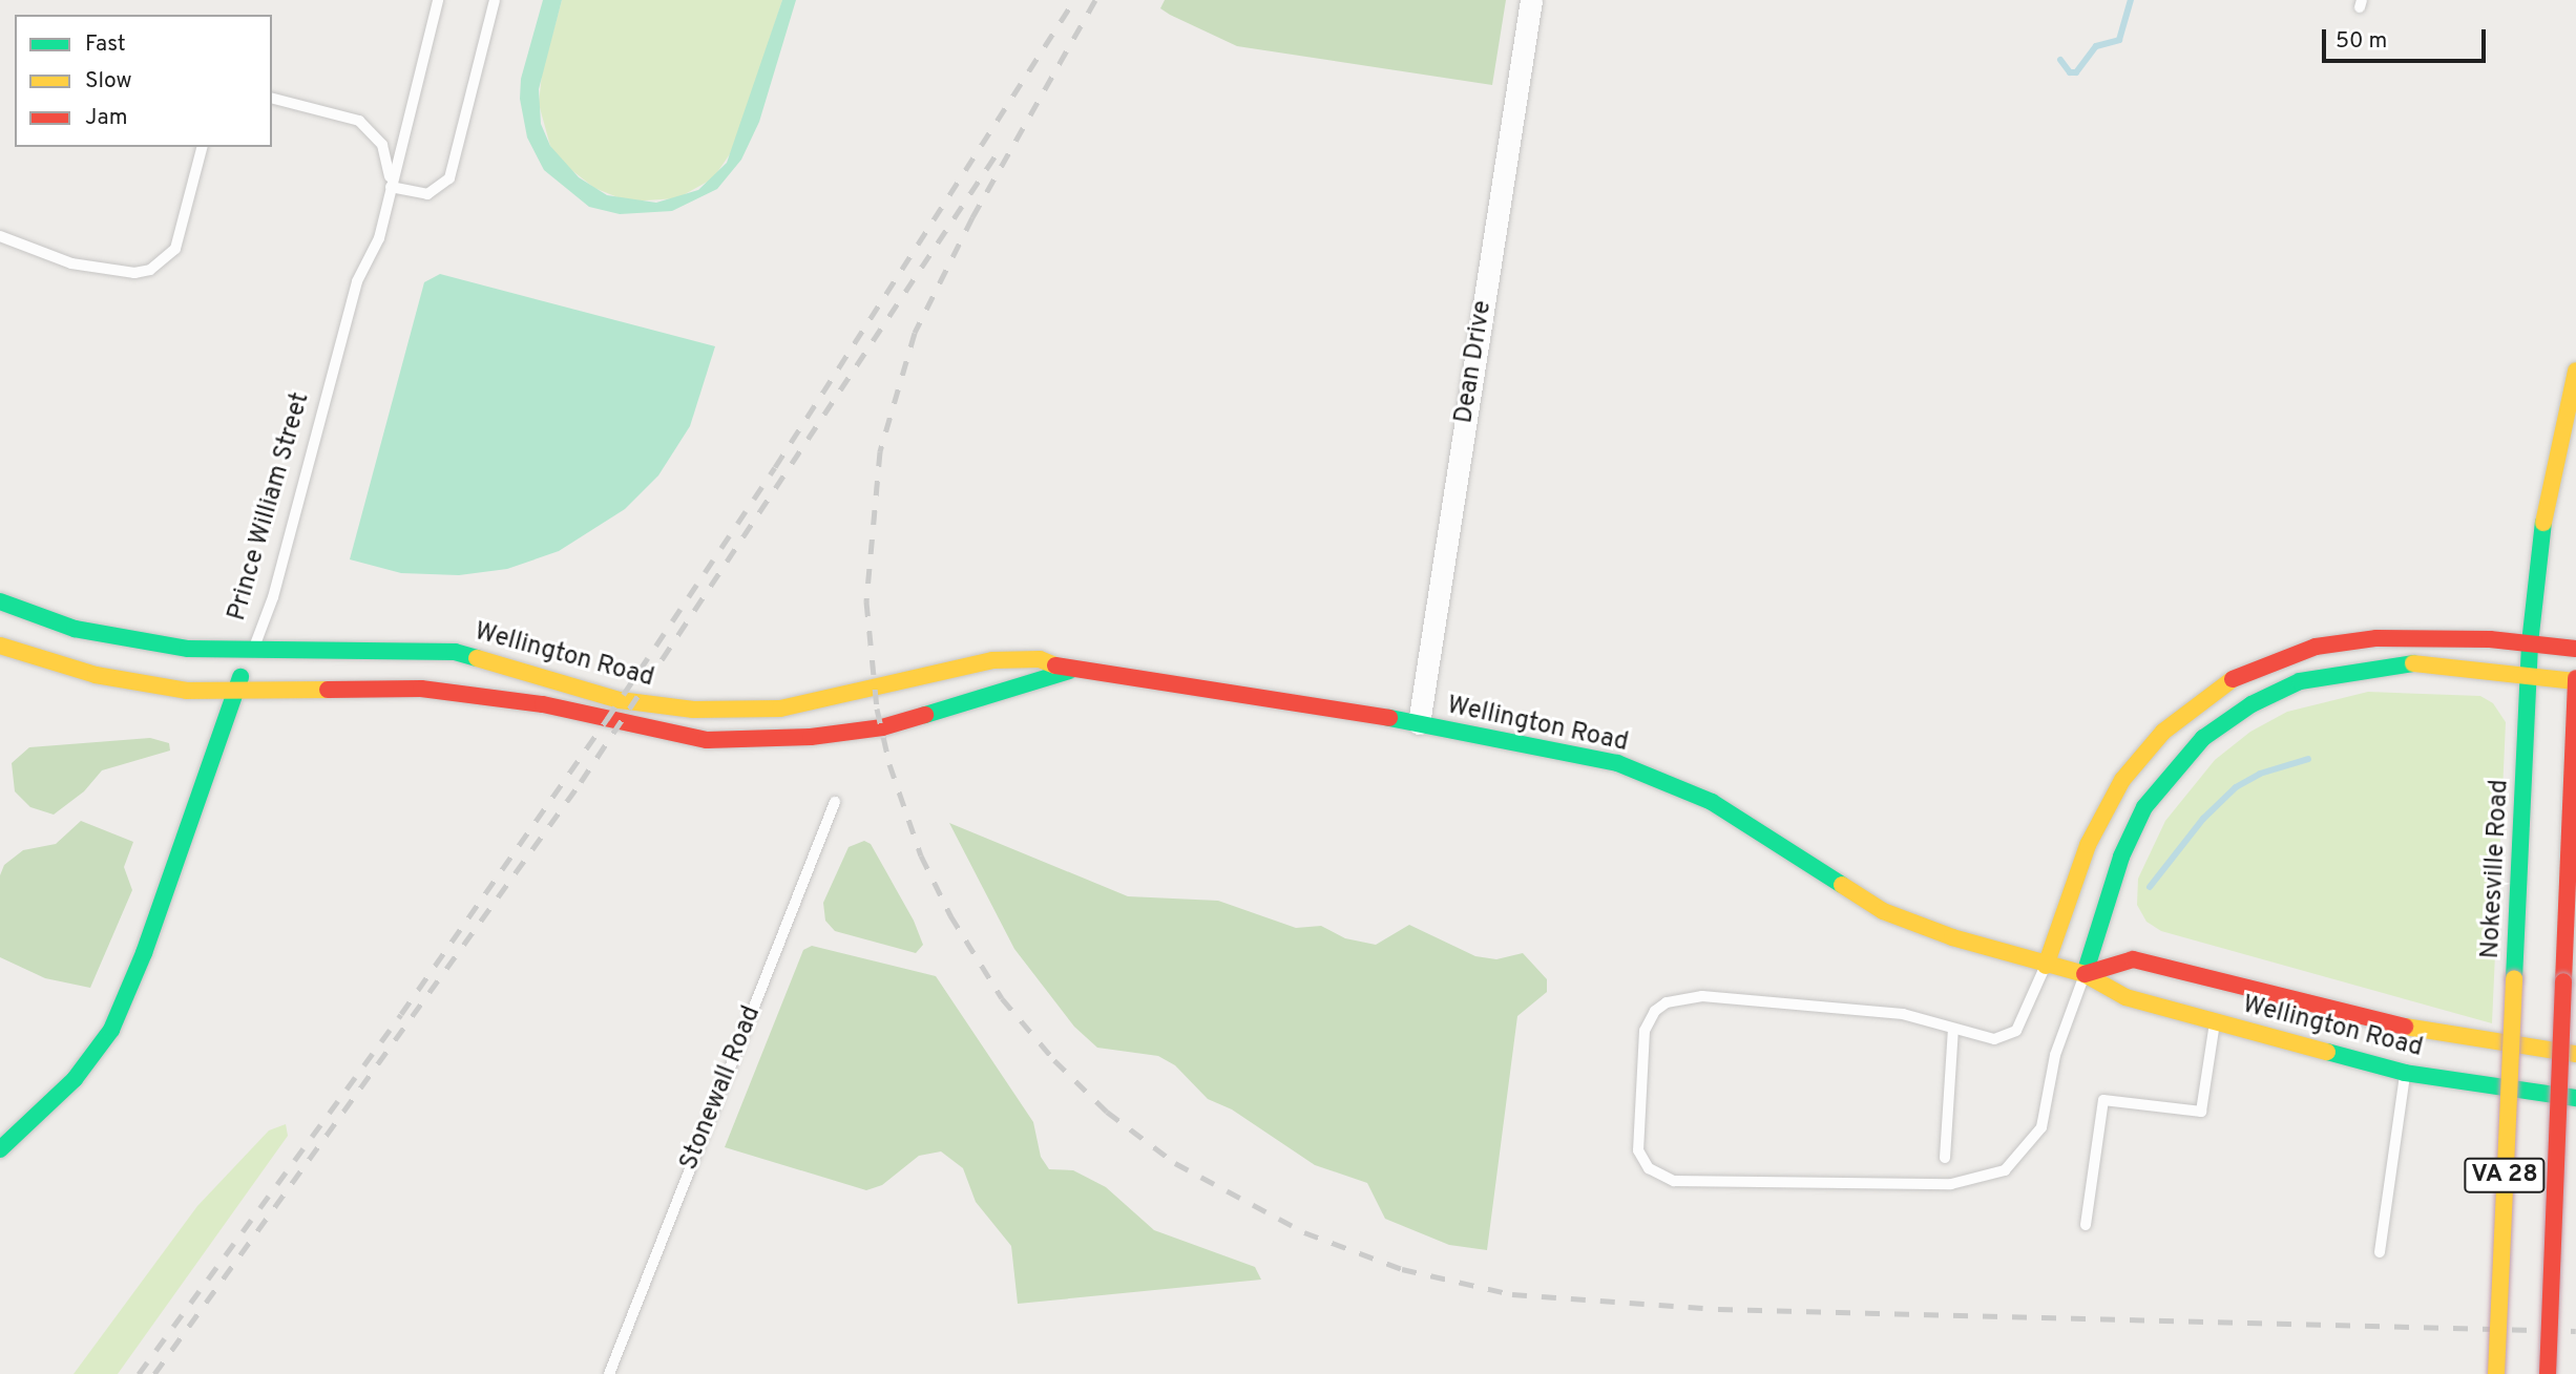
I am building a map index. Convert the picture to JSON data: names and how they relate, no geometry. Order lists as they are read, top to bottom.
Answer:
{
  "streets": {
    "main road": [
      "Prince William Street",
      "Wellington Road",
      "Nokesville Road",
      "VA 28"
    ],
    "street": ["Dean Drive"],
    "lane": ["Stonewall Road"]
  },
  "crossings": [
    ["Dean Drive", "Wellington Road"],
    ["Prince William Street", "Wellington Road"]
  ],
  "legend": ["Fast", "Slow", "Jam"],
  "scale_bar": "50 m"
}
